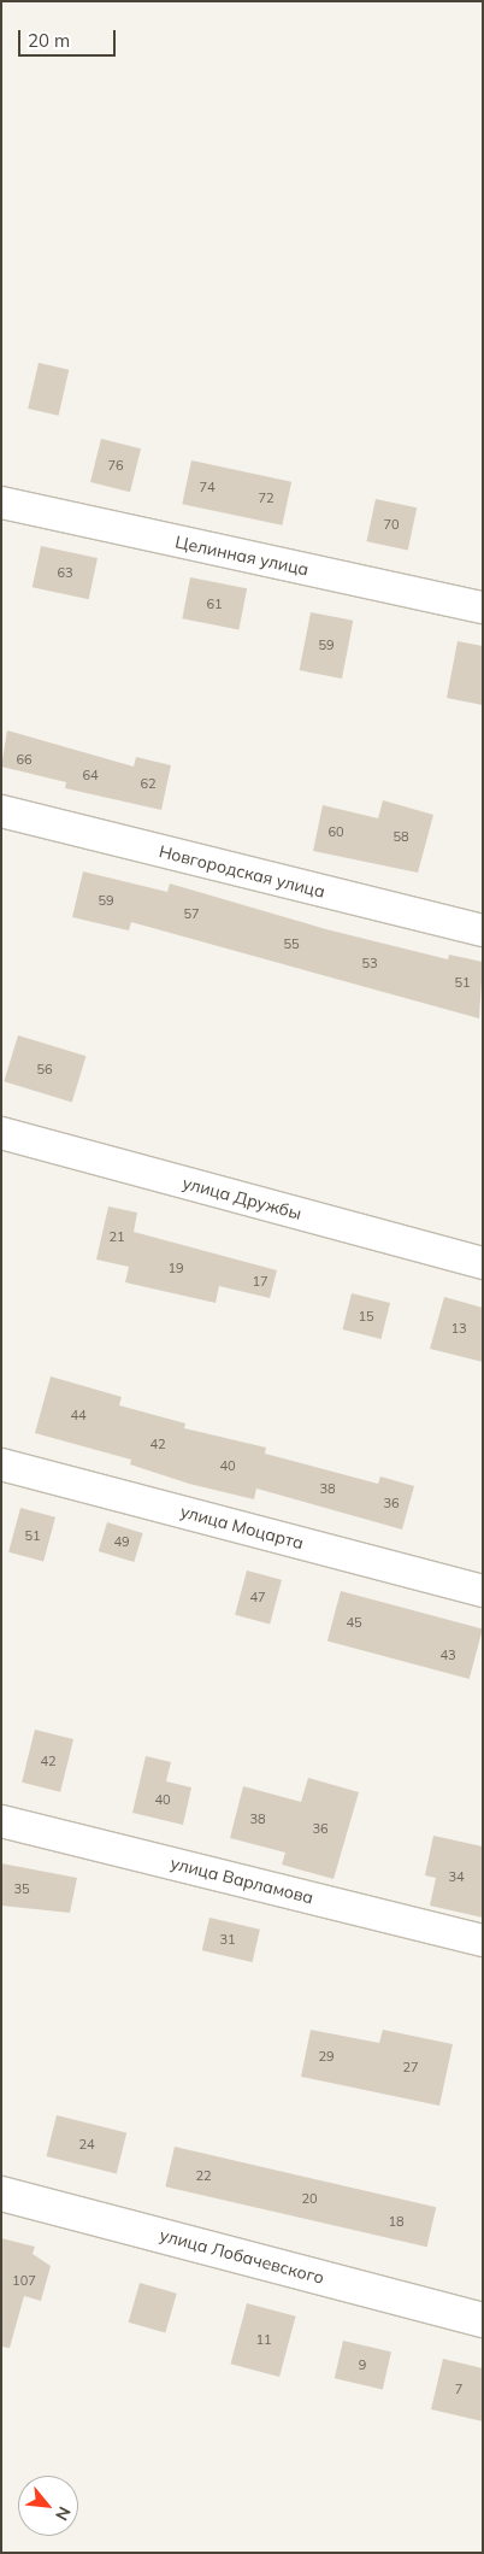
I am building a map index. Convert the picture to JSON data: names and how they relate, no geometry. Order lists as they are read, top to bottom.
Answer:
{
  "streets": {
    "street": [
      "Целинная улица",
      "Новгородская улица",
      "улица Дружбы",
      "улица Моцарта",
      "улица Варламова",
      "улица Лобачевского"
    ]
  },
  "house_numbers": [
    "76",
    "74",
    "72",
    "70",
    "63",
    "61",
    "59",
    "66",
    "64",
    "62",
    "60",
    "58",
    "59",
    "57",
    "55",
    "53",
    "51",
    "56",
    "21",
    "19",
    "17",
    "15",
    "13",
    "44",
    "42",
    "40",
    "38",
    "36",
    "51",
    "49",
    "47",
    "45",
    "43",
    "42",
    "40",
    "38",
    "36",
    "34",
    "35",
    "31",
    "29",
    "27",
    "24",
    "22",
    "20",
    "18",
    "107",
    "11",
    "9",
    "7"
  ],
  "scale_bar": "20 m",
  "north": "bottom right"
}
